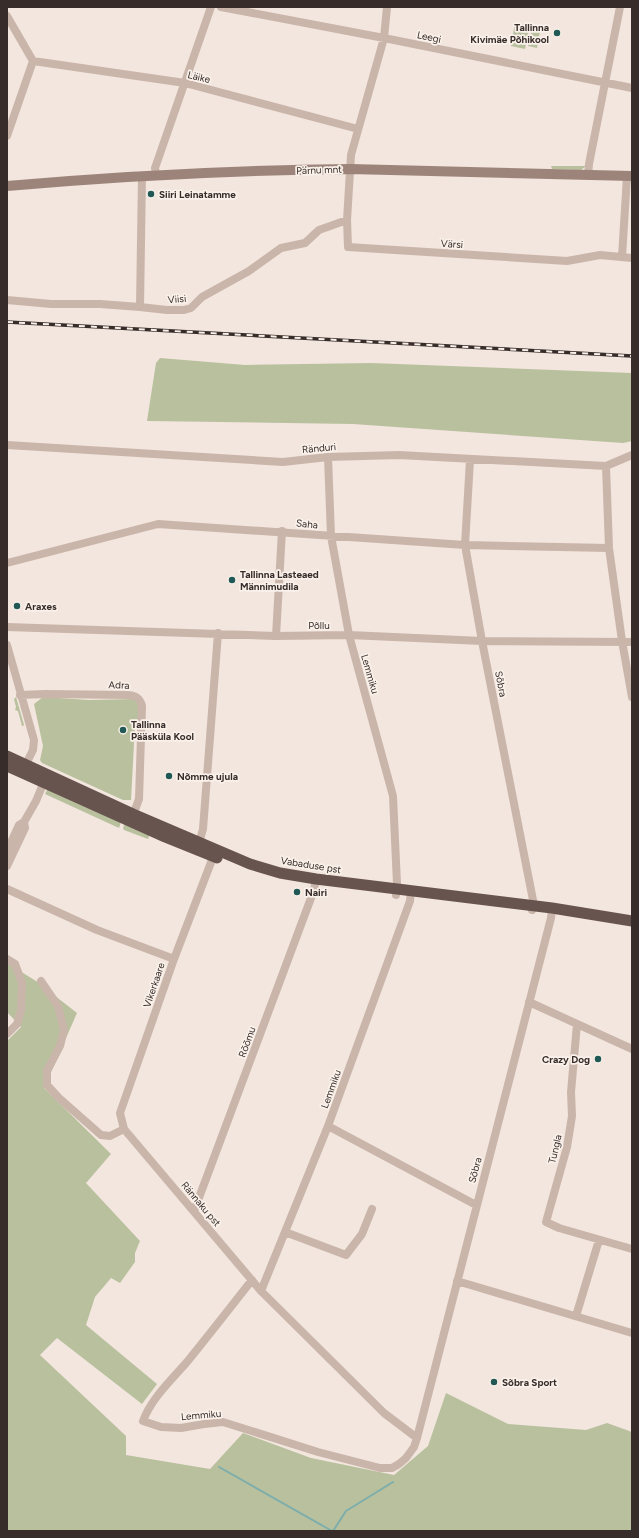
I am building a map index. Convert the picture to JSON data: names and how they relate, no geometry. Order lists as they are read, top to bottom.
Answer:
{
  "streets": {
    "highway": ["Vabaduse pst"],
    "main road": ["Pärnu mnt"],
    "street": [
      "Leegi",
      "Läike",
      "Värsi",
      "Viisi",
      "Ränduri",
      "Saha",
      "Põllu",
      "Lemmiku",
      "Sõbra",
      "Adra",
      "Vikerkaare",
      "Rõõmu",
      "Tungla",
      "Rännaku pst"
    ]
  },
  "crossings": [
    ["Leegi", "Värsi"],
    ["Läike", "Värsi"],
    ["Pärnu mnt", "Värsi"],
    ["Värsi", "Viisi"],
    ["Ränduri", "Lemmiku"],
    ["Ränduri", "Sõbra"],
    ["Saha", "Lemmiku"],
    ["Saha", "Sõbra"],
    ["Põllu", "Lemmiku"],
    ["Põllu", "Sõbra"],
    ["Lemmiku", "Sõbra"],
    ["Lemmiku", "Vabaduse pst"],
    ["Lemmiku", "Rännaku pst"],
    ["Sõbra", "Vabaduse pst"],
    ["Sõbra", "Rännaku pst"],
    ["Adra", "Vabaduse pst"],
    ["Vabaduse pst", "Vikerkaare"],
    ["Vabaduse pst", "Rõõmu"],
    ["Vikerkaare", "Rännaku pst"],
    ["Rõõmu", "Rännaku pst"]
  ],
  "places": [
    "Tallinna Kivimäe Põhikool",
    "Siiri Leinatamme",
    "Tallinna Lasteaed Männimudila",
    "Araxes",
    "Tallinna Pääsküla Kool",
    "Nõmme ujula",
    "Nairi",
    "Crazy Dog",
    "Sõbra Sport"
  ]
}
